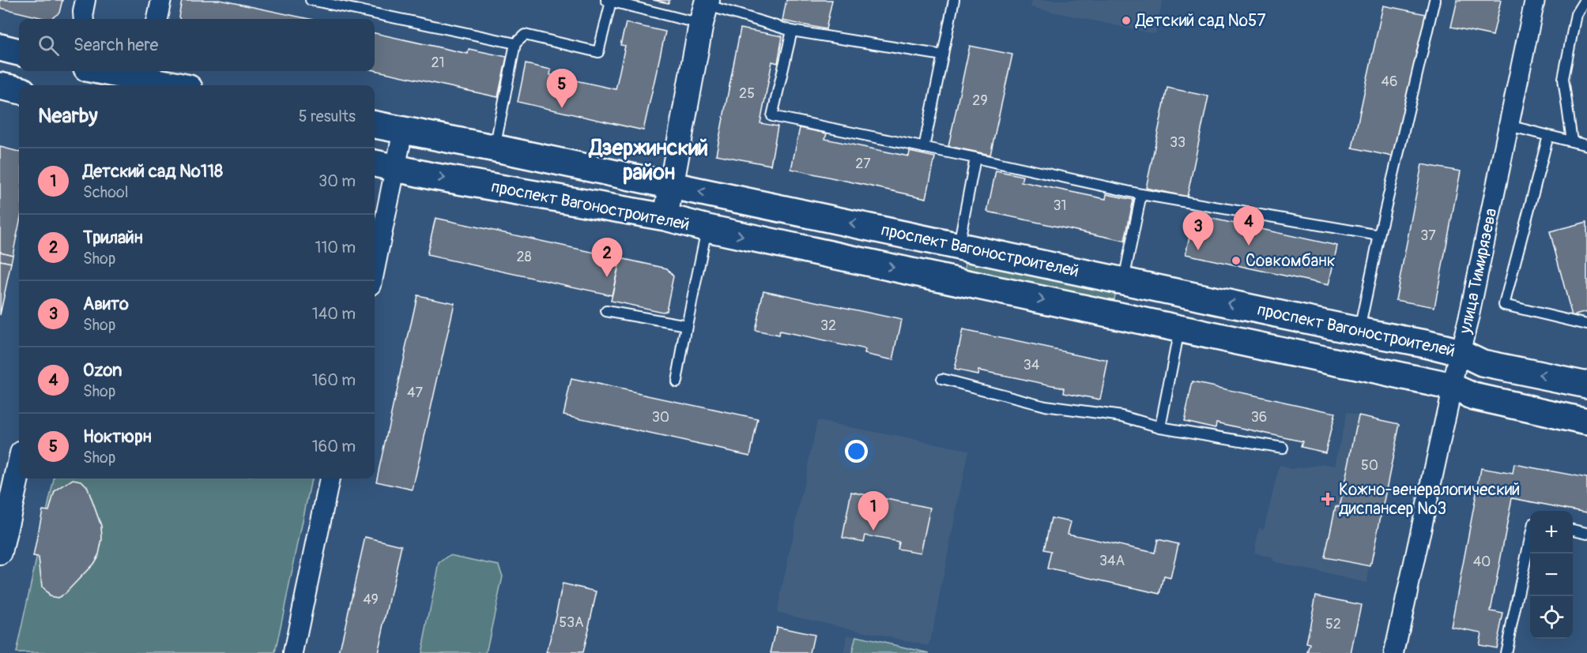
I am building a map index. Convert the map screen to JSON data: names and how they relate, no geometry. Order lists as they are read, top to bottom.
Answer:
{
  "streets": {
    "main road": ["проспект Вагоностроителей"],
    "street": ["улица Тимирязева"]
  },
  "crossings": [
    ["проспект Вагоностроителей", "улица Тимирязева"]
  ],
  "districts": ["Дзержинский район"],
  "places": {
    "other": ["Детский сад №57", "Совкомбанк"],
    "health": ["Кожно-венералогический диспансер №3"]
  },
  "house_numbers": [
    "21",
    "46",
    "25",
    "29",
    "33",
    "27",
    "31",
    "37",
    "28",
    "32",
    "34",
    "47",
    "30",
    "36",
    "50",
    "34А",
    "40",
    "49",
    "53А",
    "52"
  ],
  "page": {
    "search": "Search here",
    "pins": [
      "5",
      "4",
      "3",
      "2",
      "1"
    ],
    "heading": ["Nearby", "5 results"],
    "list": [
      {
        "mark": "1",
        "name": "Детский сад №118",
        "note": "School",
        "value": "30 m"
      },
      {
        "mark": "2",
        "name": "Трилайн",
        "note": "Shop",
        "value": "110 m"
      },
      {
        "mark": "3",
        "name": "Авито",
        "note": "Shop",
        "value": "140 m"
      },
      {
        "mark": "4",
        "name": "Ozon",
        "note": "Shop",
        "value": "160 m"
      },
      {
        "mark": "5",
        "name": "Ноктюрн",
        "note": "Shop",
        "value": "160 m"
      }
    ],
    "map_buttons": ["+", "−"]
  }
}
